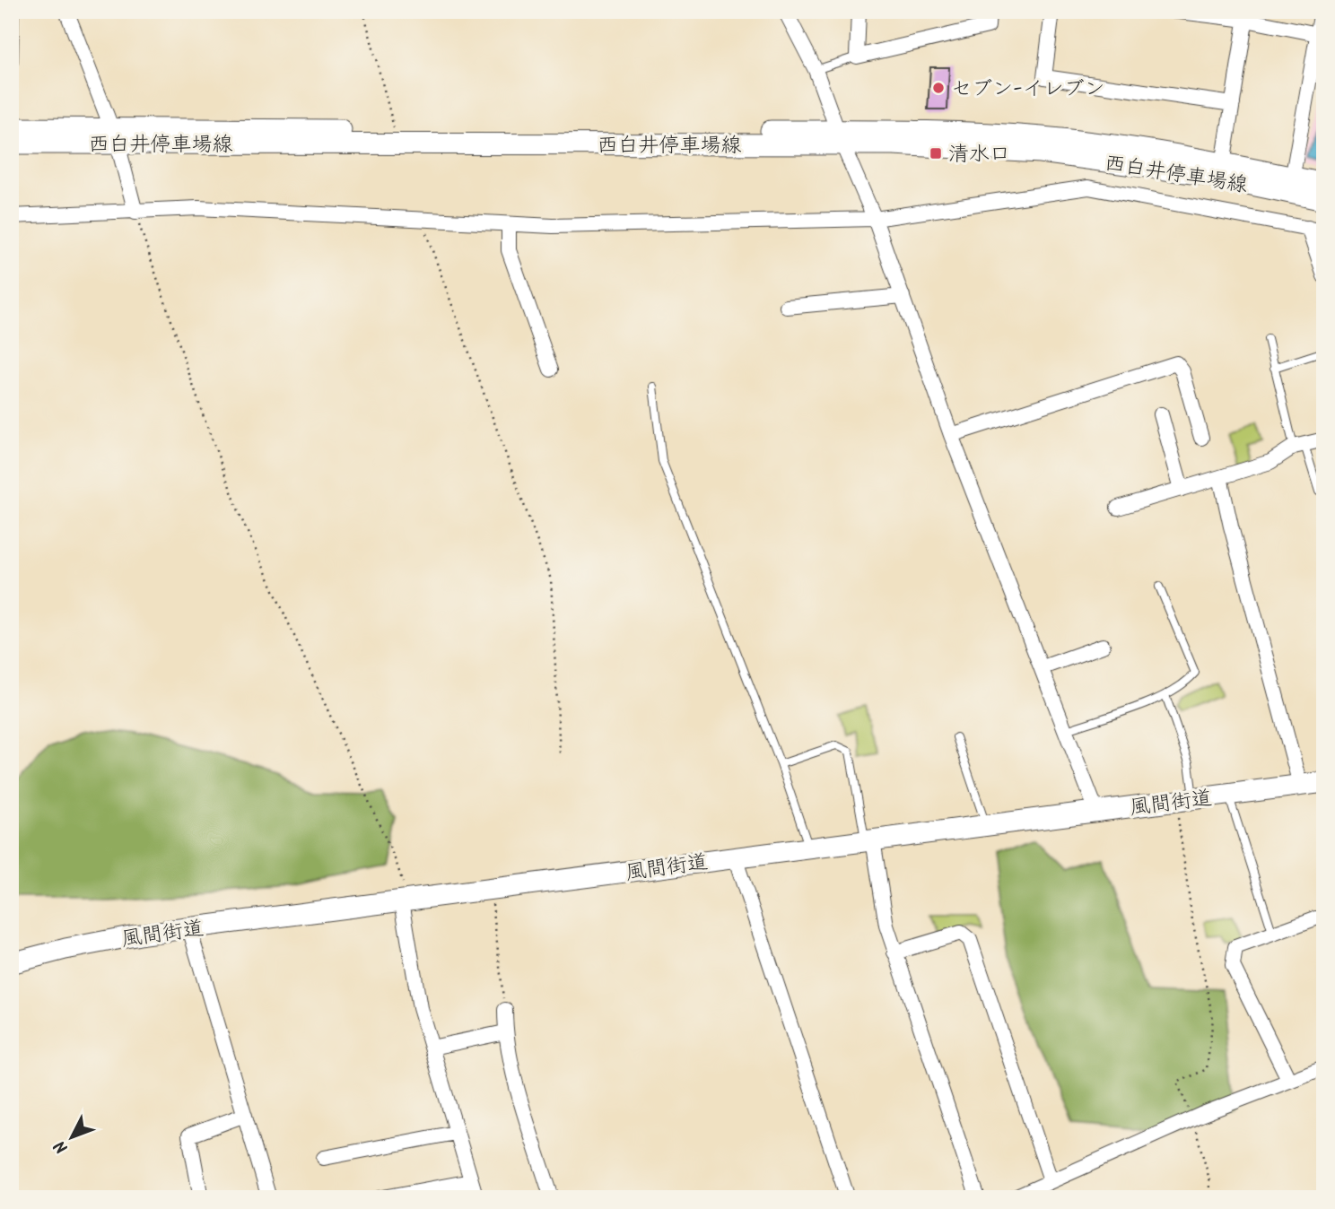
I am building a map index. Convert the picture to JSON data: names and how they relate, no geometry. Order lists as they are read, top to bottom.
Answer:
{
  "streets": {
    "main road": ["西白井停車場線", "風間街道"]
  },
  "places": {
    "other": ["セブン-イレブン"],
    "transit": ["清水口"]
  },
  "north": "bottom left"
}
